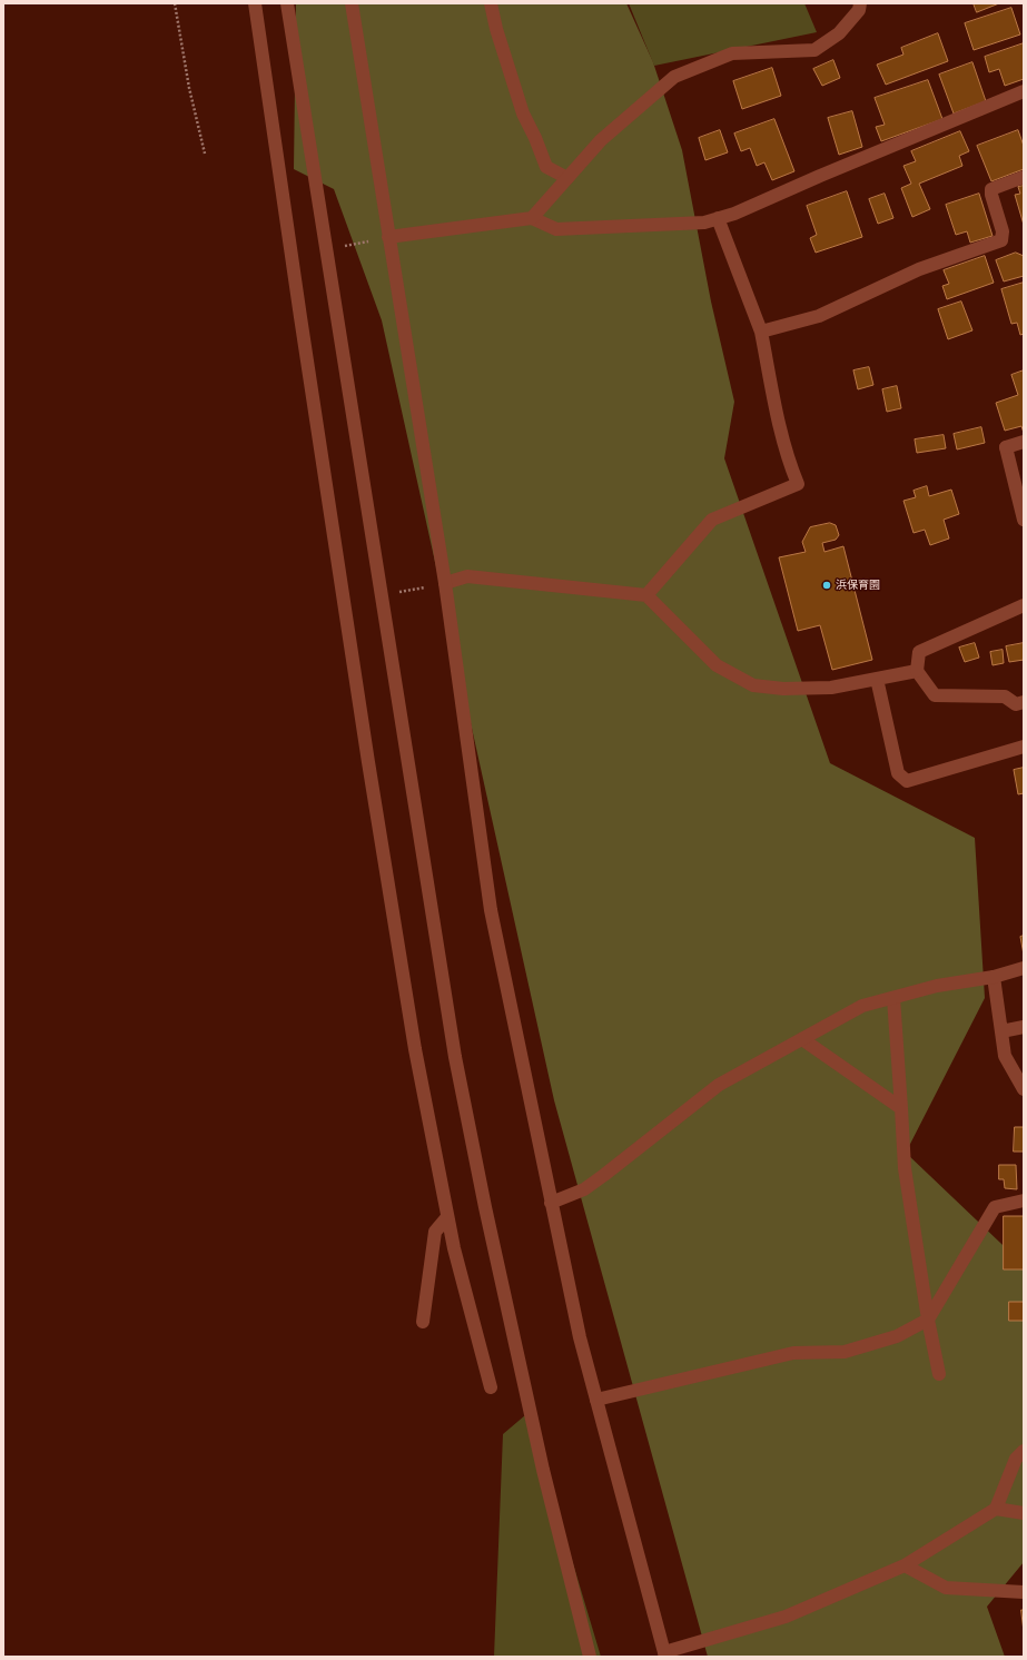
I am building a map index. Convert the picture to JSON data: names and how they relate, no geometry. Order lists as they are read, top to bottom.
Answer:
{
  "places": ["浜保育園"]
}
